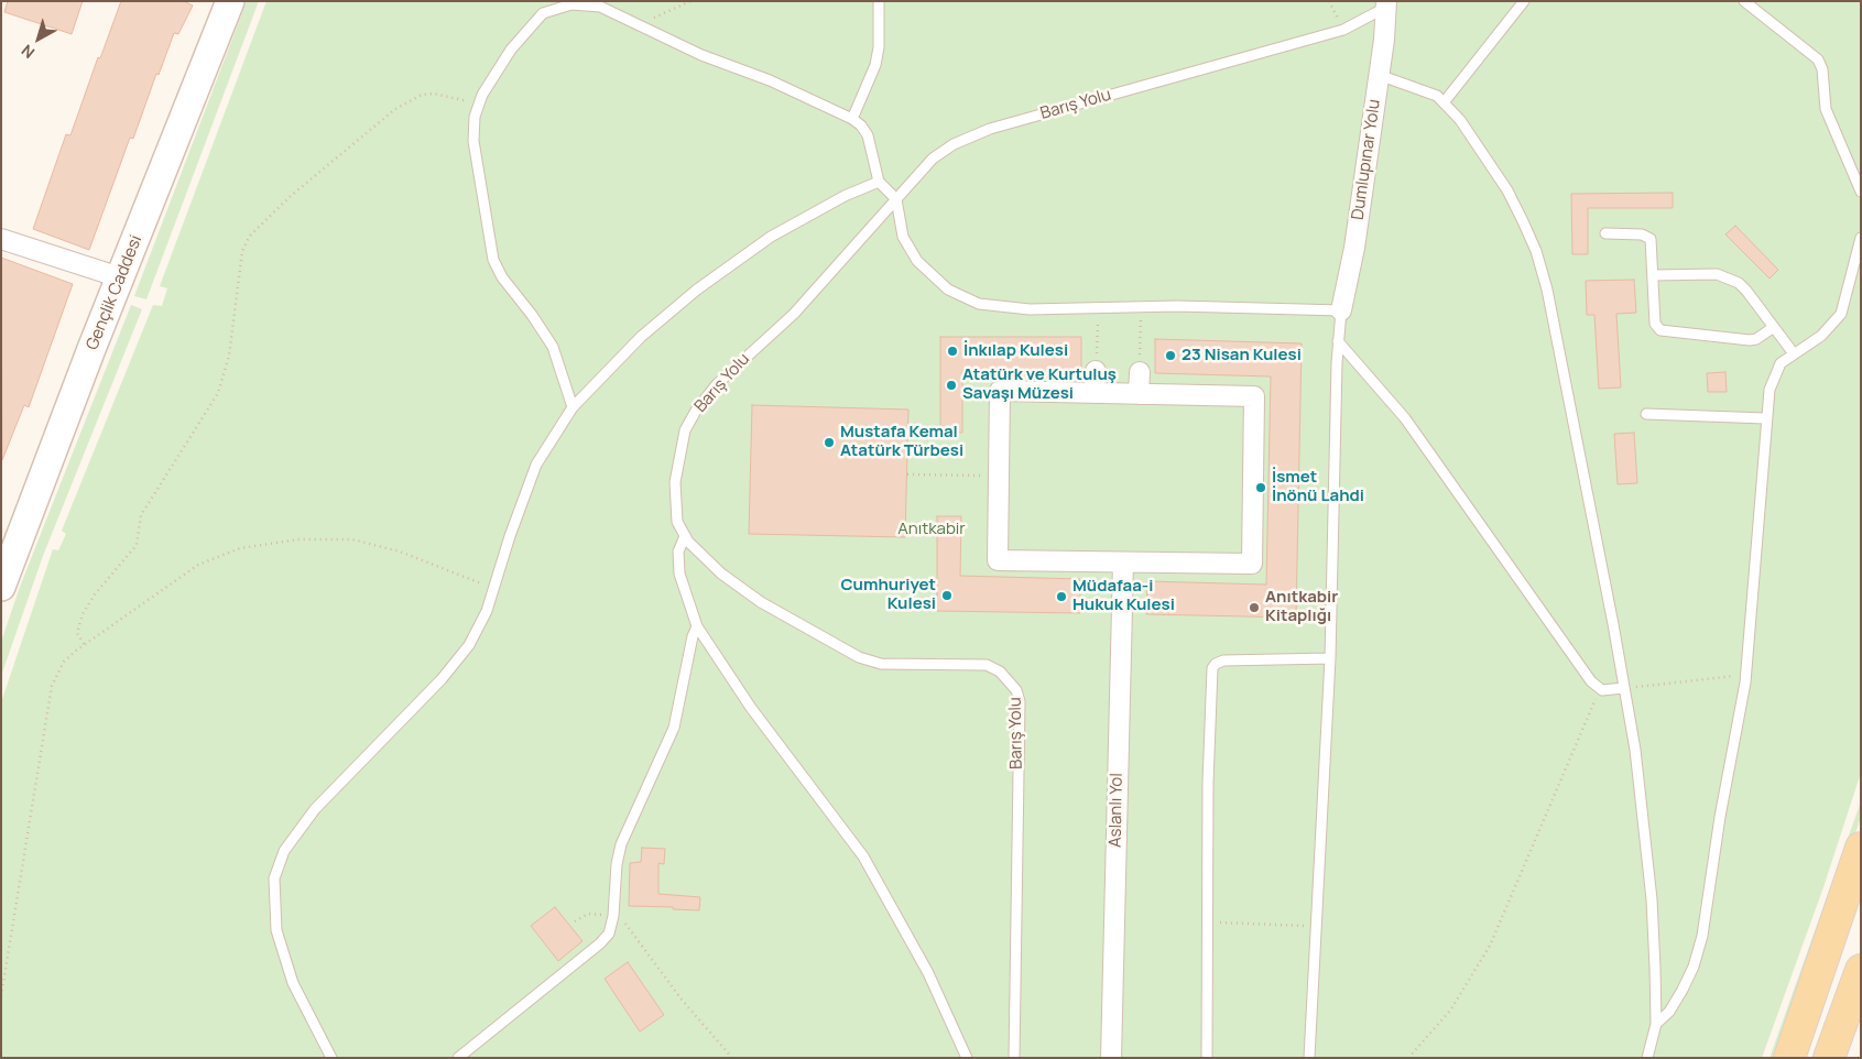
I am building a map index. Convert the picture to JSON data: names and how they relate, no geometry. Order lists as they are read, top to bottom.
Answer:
{
  "streets": {
    "main road": ["Gençlik Caddesi"],
    "street": ["Dumlupınar Yolu", "Aslanlı Yol"],
    "lane": ["Barış Yolu"]
  },
  "crossings": [
    ["Barış Yolu", "Dumlupınar Yolu"]
  ],
  "parks": ["Anıtkabir"],
  "places": [
    "İnkılap Kulesi",
    "23 Nisan Kulesi",
    "Atatürk ve Kurtuluş Savaşı Müzesi",
    "Mustafa Kemal Atatürk Türbesi",
    "İsmet İnönü Lahdi",
    "Cumhuriyet Kulesi",
    "Müdafaa-i Hukuk Kulesi",
    "Anıtkabir Kitaplığı"
  ],
  "north": "bottom left"
}
